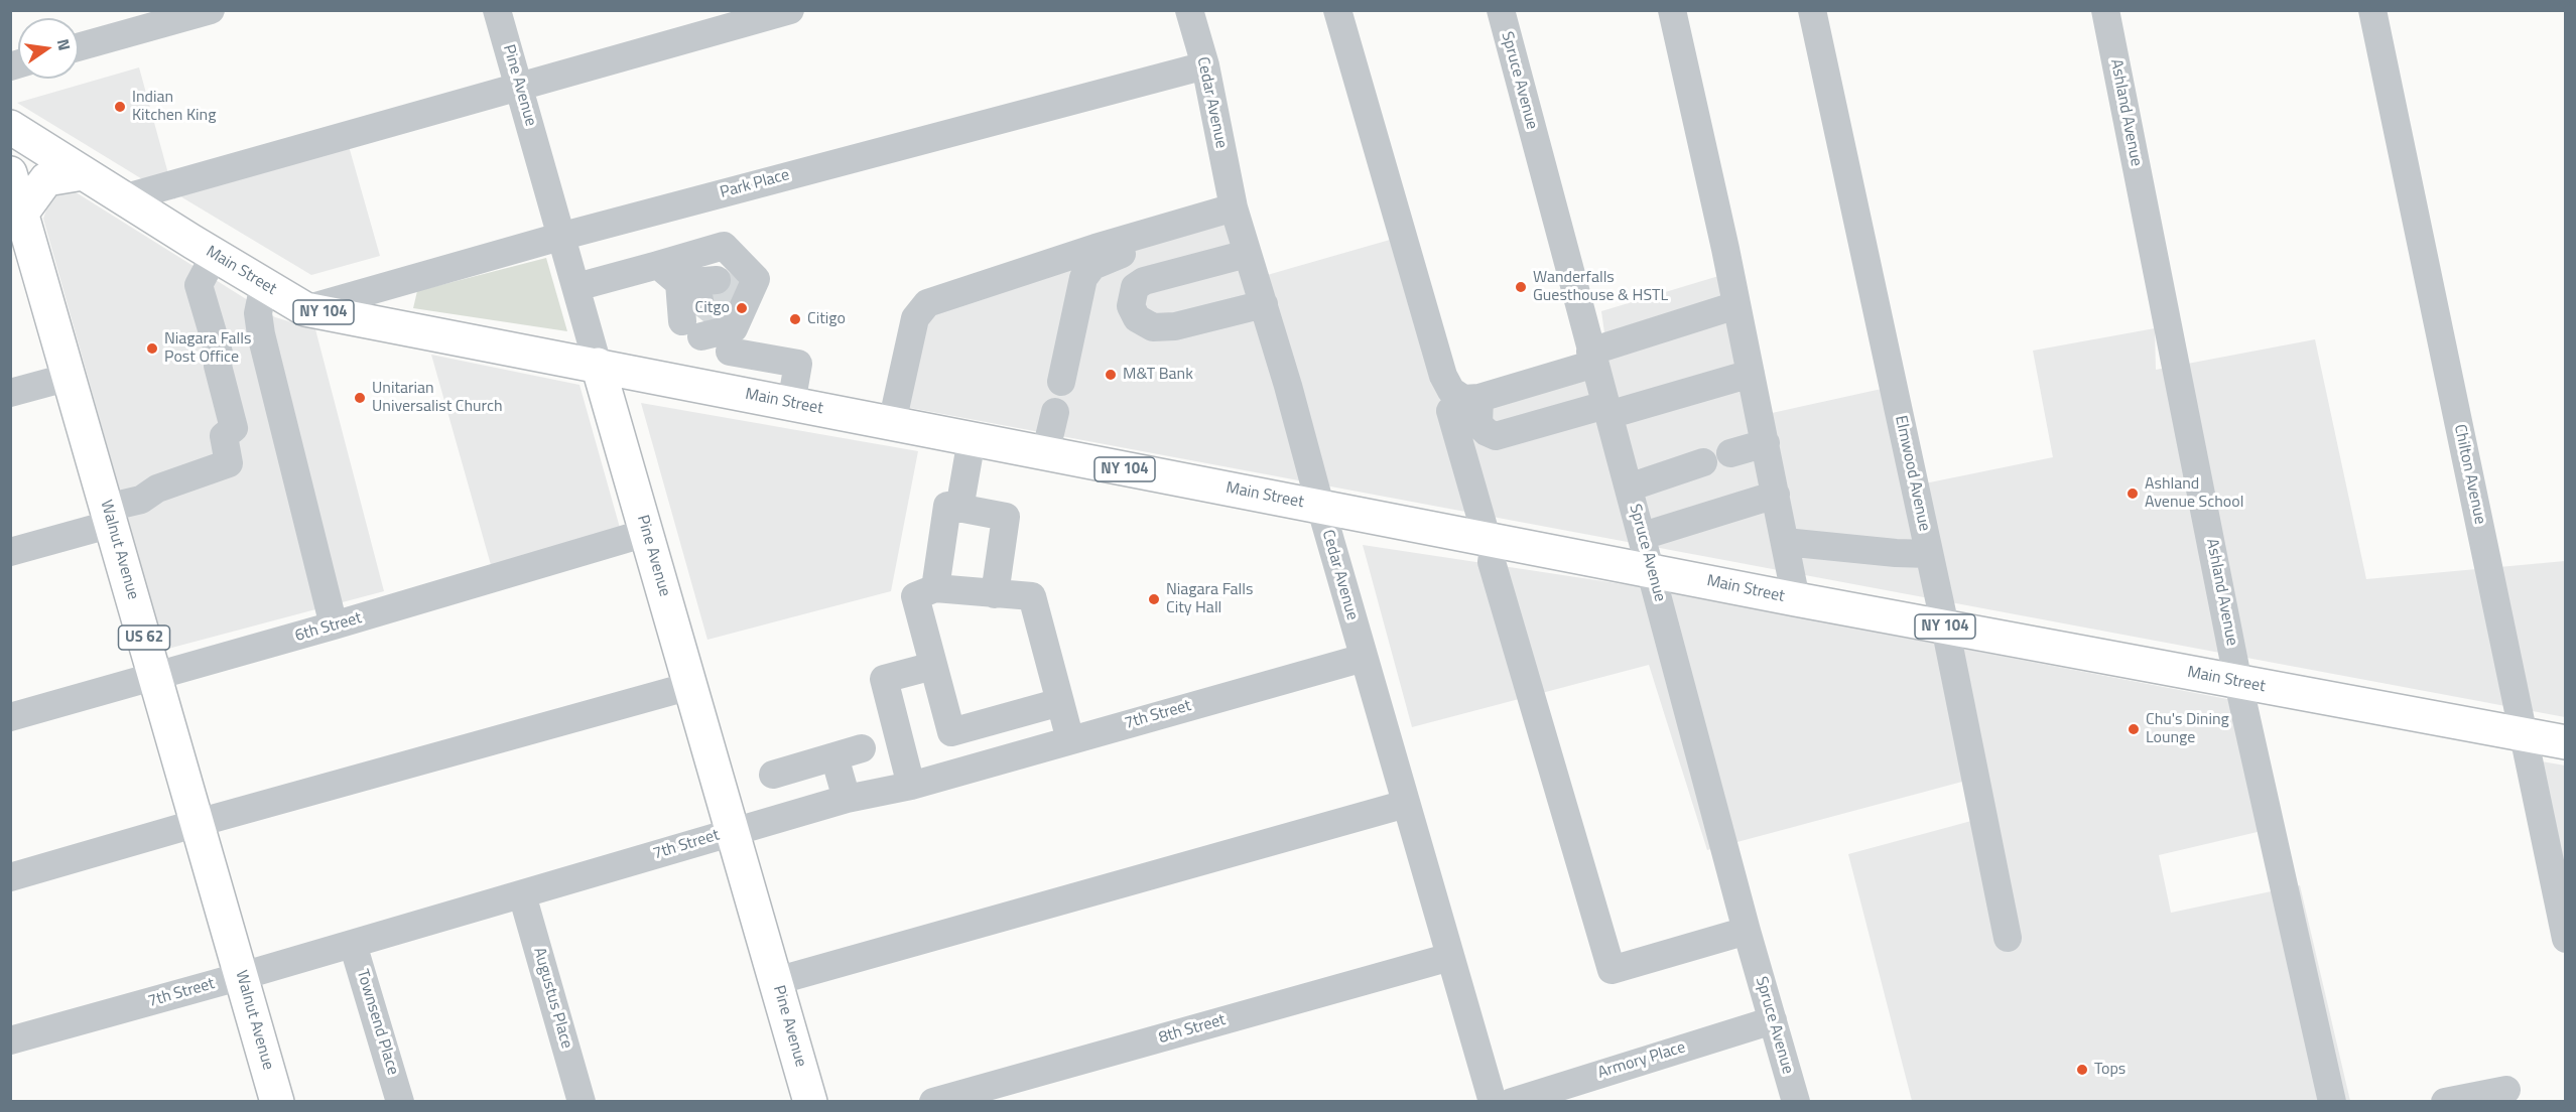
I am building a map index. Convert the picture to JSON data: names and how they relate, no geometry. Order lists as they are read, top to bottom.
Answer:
{
  "streets": {
    "main road": [
      "Pine Avenue",
      "Main Street",
      "NY 104",
      "Walnut Avenue",
      "US 62"
    ],
    "street": [
      "Spruce Avenue",
      "Cedar Avenue",
      "Ashland Avenue",
      "Park Place",
      "Elmwood Avenue",
      "Chilton Avenue",
      "6th Street",
      "7th Street",
      "Augustus Place",
      "Townsend Place",
      "8th Street",
      "Armory Place"
    ]
  },
  "crossings": [
    ["Spruce Avenue", "Main Street"],
    ["Spruce Avenue", "Armory Place"],
    ["Pine Avenue", "Park Place"],
    ["Pine Avenue", "Main Street"],
    ["Pine Avenue", "6th Street"],
    ["Pine Avenue", "7th Street"],
    ["Cedar Avenue", "Park Place"],
    ["Cedar Avenue", "Main Street"],
    ["Cedar Avenue", "7th Street"],
    ["Cedar Avenue", "8th Street"],
    ["Ashland Avenue", "Main Street"],
    ["Park Place", "Main Street"],
    ["Main Street", "Elmwood Avenue"],
    ["Main Street", "Chilton Avenue"],
    ["Walnut Avenue", "6th Street"],
    ["Walnut Avenue", "7th Street"],
    ["7th Street", "Augustus Place"],
    ["7th Street", "Townsend Place"]
  ],
  "places": [
    "Indian Kitchen King",
    "Wanderfalls Guesthouse & HSTL",
    "Citgo",
    "Citigo",
    "Niagara Falls Post Office",
    "M&T Bank",
    "Unitarian Universalist Church",
    "Ashland Avenue School",
    "Niagara Falls City Hall",
    "Chu's Dining Lounge",
    "Tops"
  ],
  "north": "right"
}
